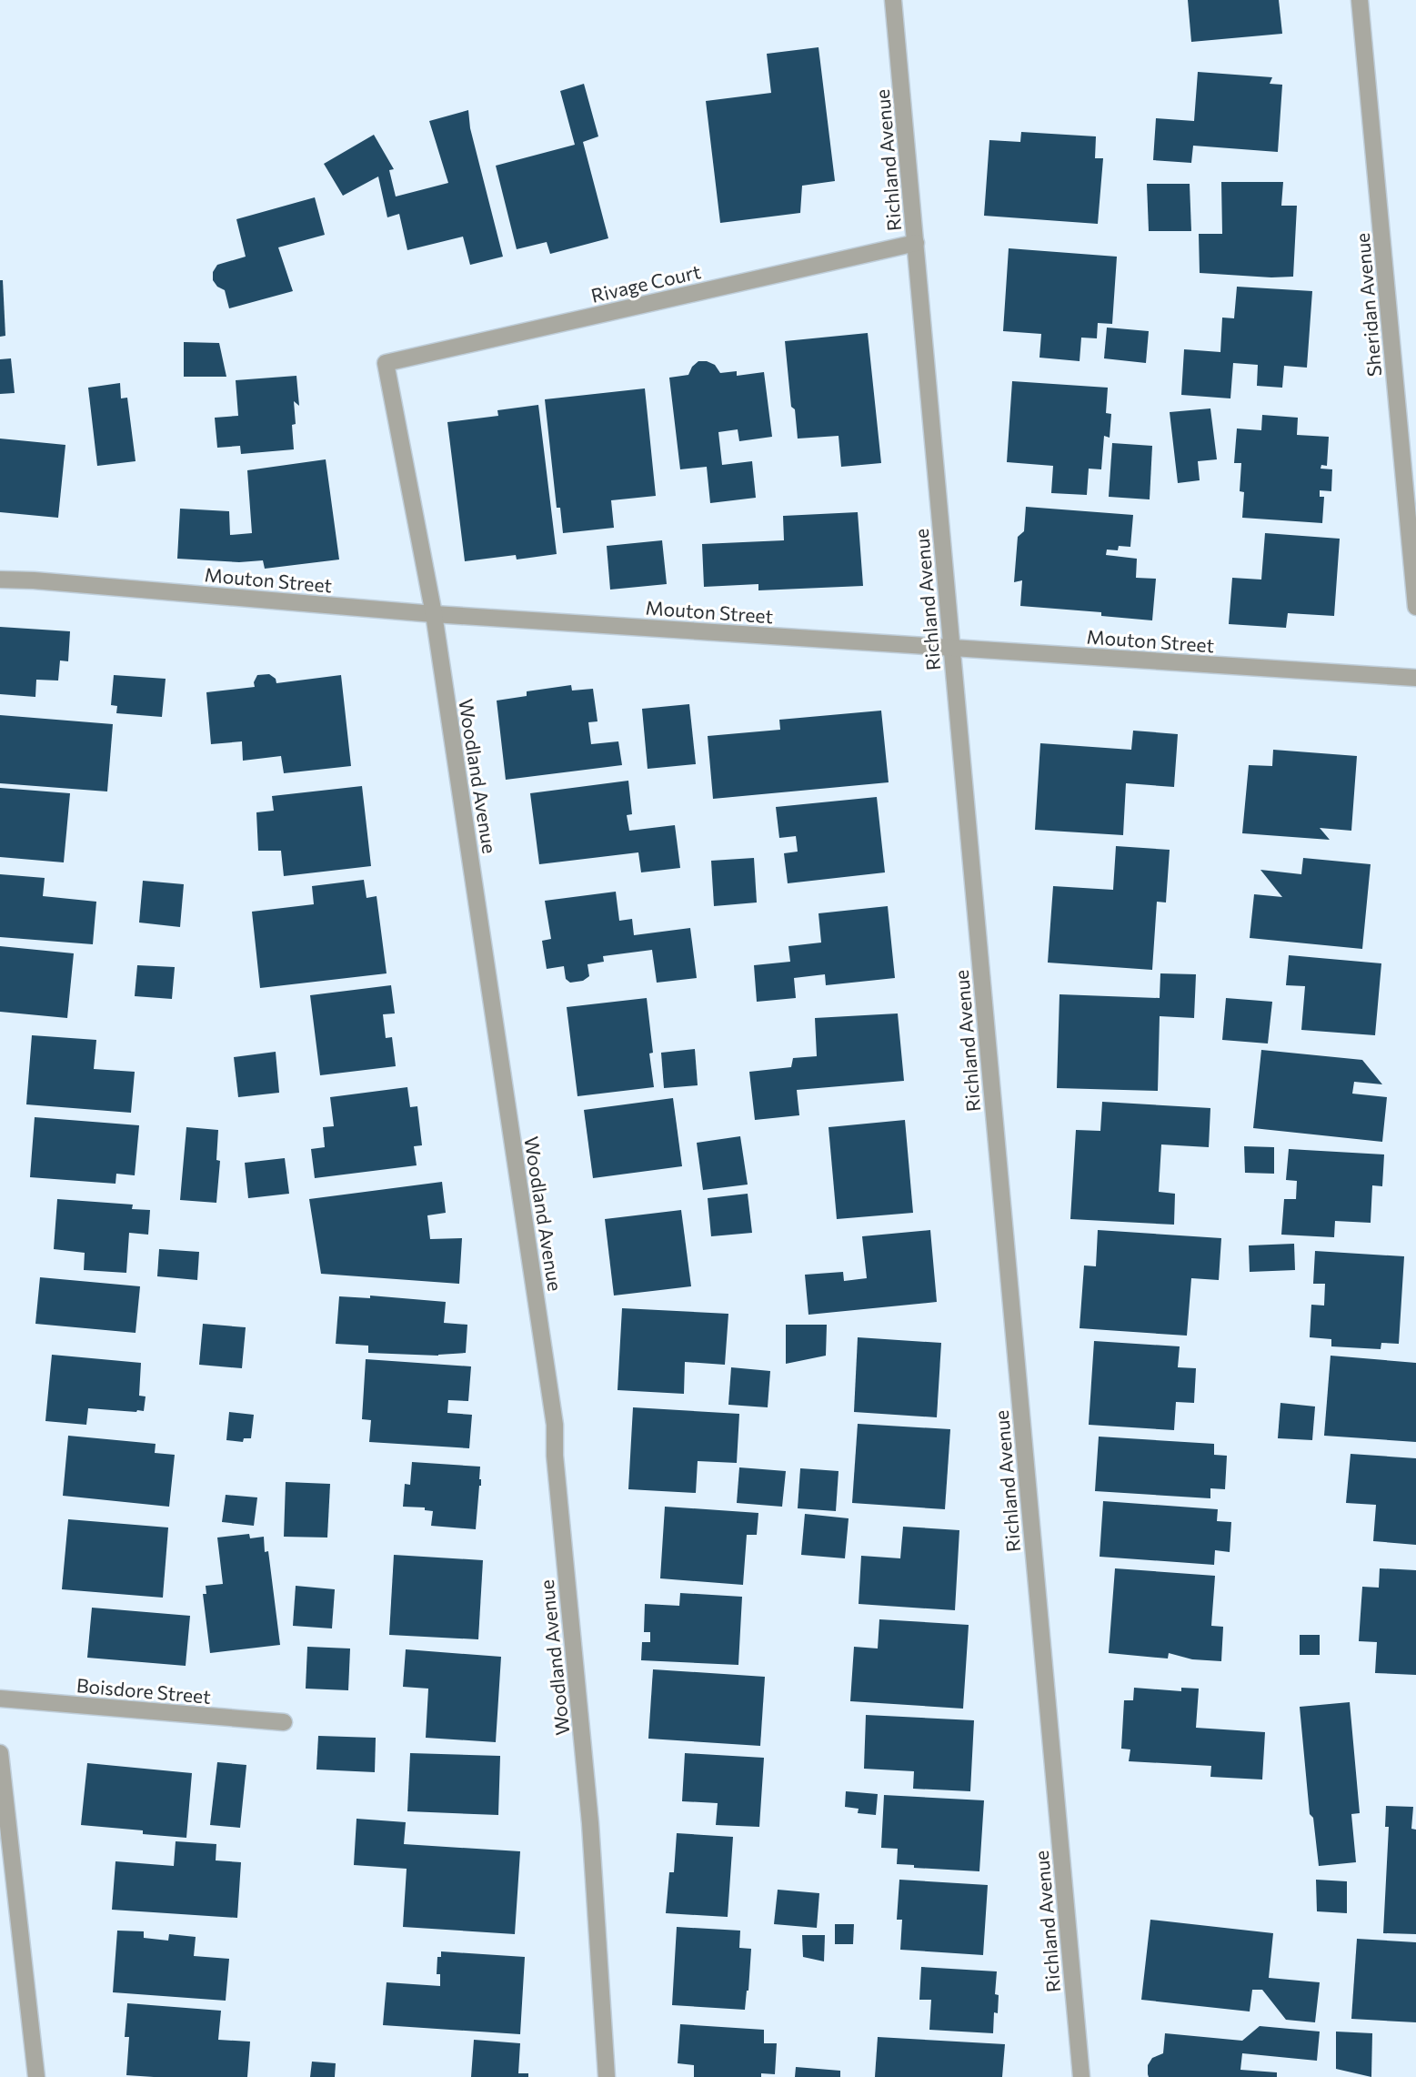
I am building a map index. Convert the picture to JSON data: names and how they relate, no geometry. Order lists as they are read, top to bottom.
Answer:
{
  "streets": {
    "street": [
      "Richland Avenue",
      "Rivage Court",
      "Sheridan Avenue",
      "Mouton Street",
      "Woodland Avenue",
      "Boisdore Street"
    ]
  },
  "crossings": [
    ["Richland Avenue", "Rivage Court"],
    ["Richland Avenue", "Mouton Street"],
    ["Rivage Court", "Woodland Avenue"],
    ["Mouton Street", "Woodland Avenue"]
  ]
}
